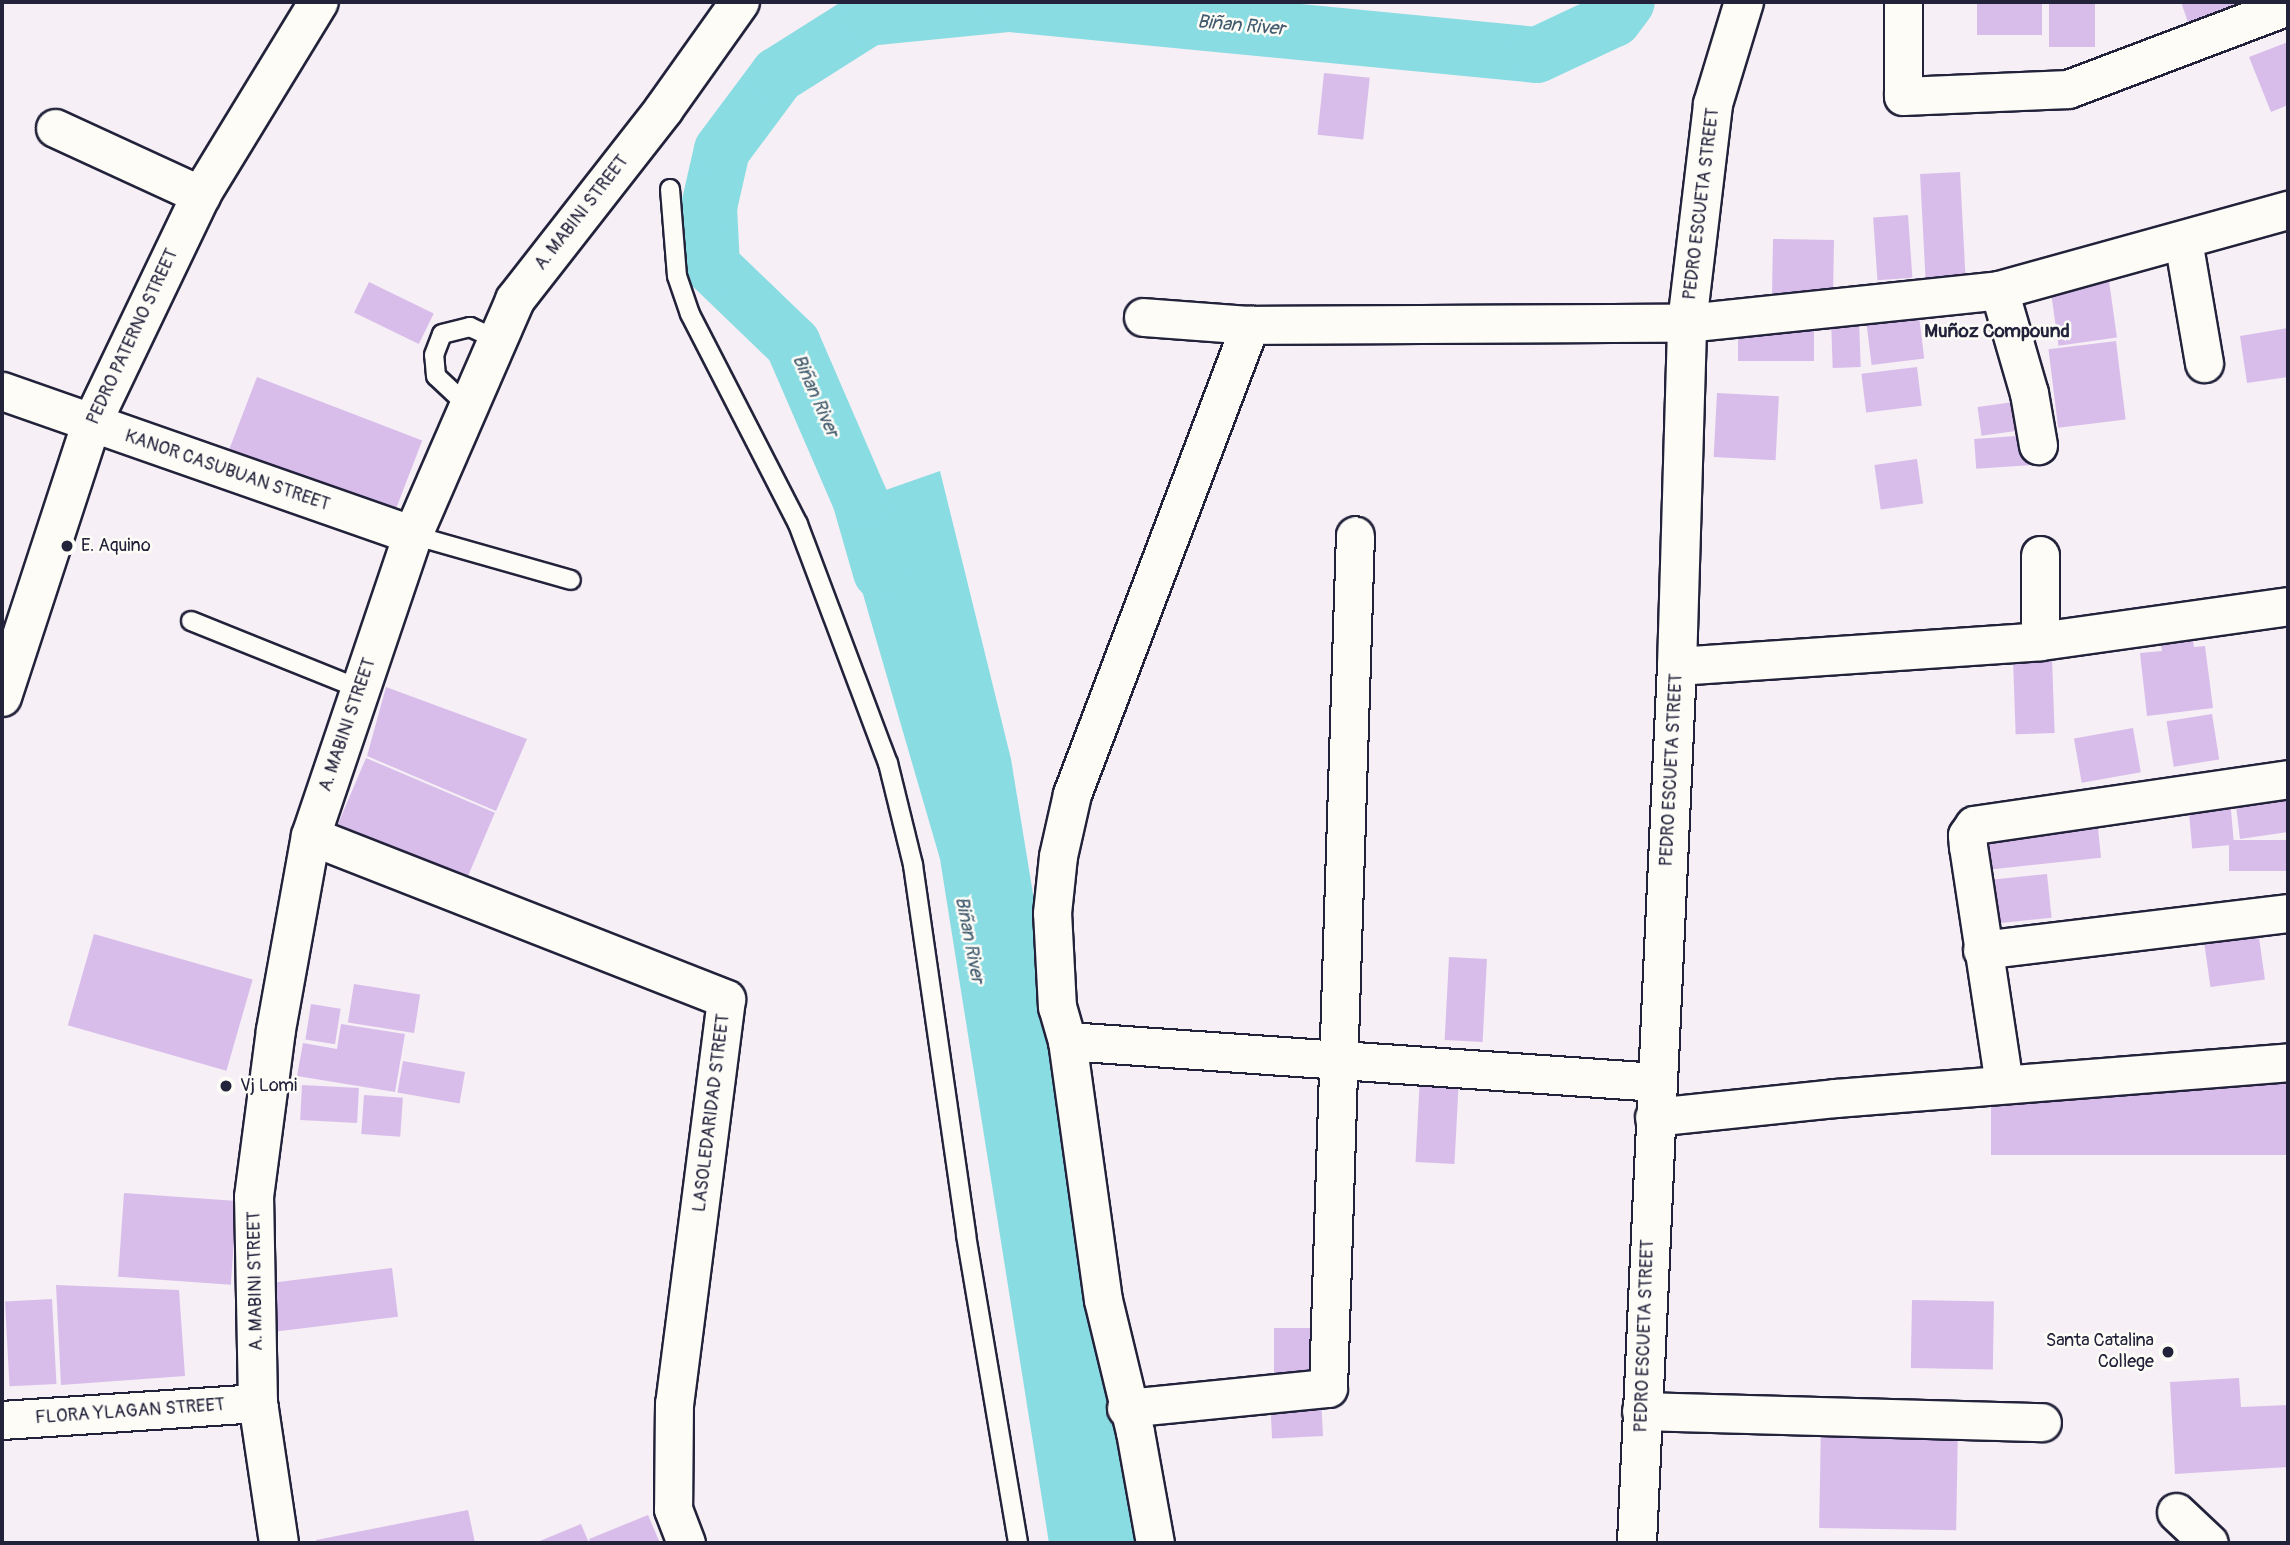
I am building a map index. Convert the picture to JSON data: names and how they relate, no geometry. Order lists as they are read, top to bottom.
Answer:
{
  "streets": {
    "street": [
      "PEDRO ESCUETA STREET",
      "A. MABINI STREET",
      "PEDRO PATERNO STREET",
      "KANOR CASUBUAN STREET",
      "LASOLEDARIDAD STREET",
      "FLORA YLAGAN STREET"
    ]
  },
  "crossings": [
    ["A. MABINI STREET", "KANOR CASUBUAN STREET"],
    ["A. MABINI STREET", "LASOLEDARIDAD STREET"],
    ["A. MABINI STREET", "FLORA YLAGAN STREET"],
    ["PEDRO PATERNO STREET", "KANOR CASUBUAN STREET"]
  ],
  "districts": ["Muñoz Compound"],
  "water": ["Biñan River"],
  "places": ["E. Aquino", "Vj Lomi", "Santa Catalina College"]
}
